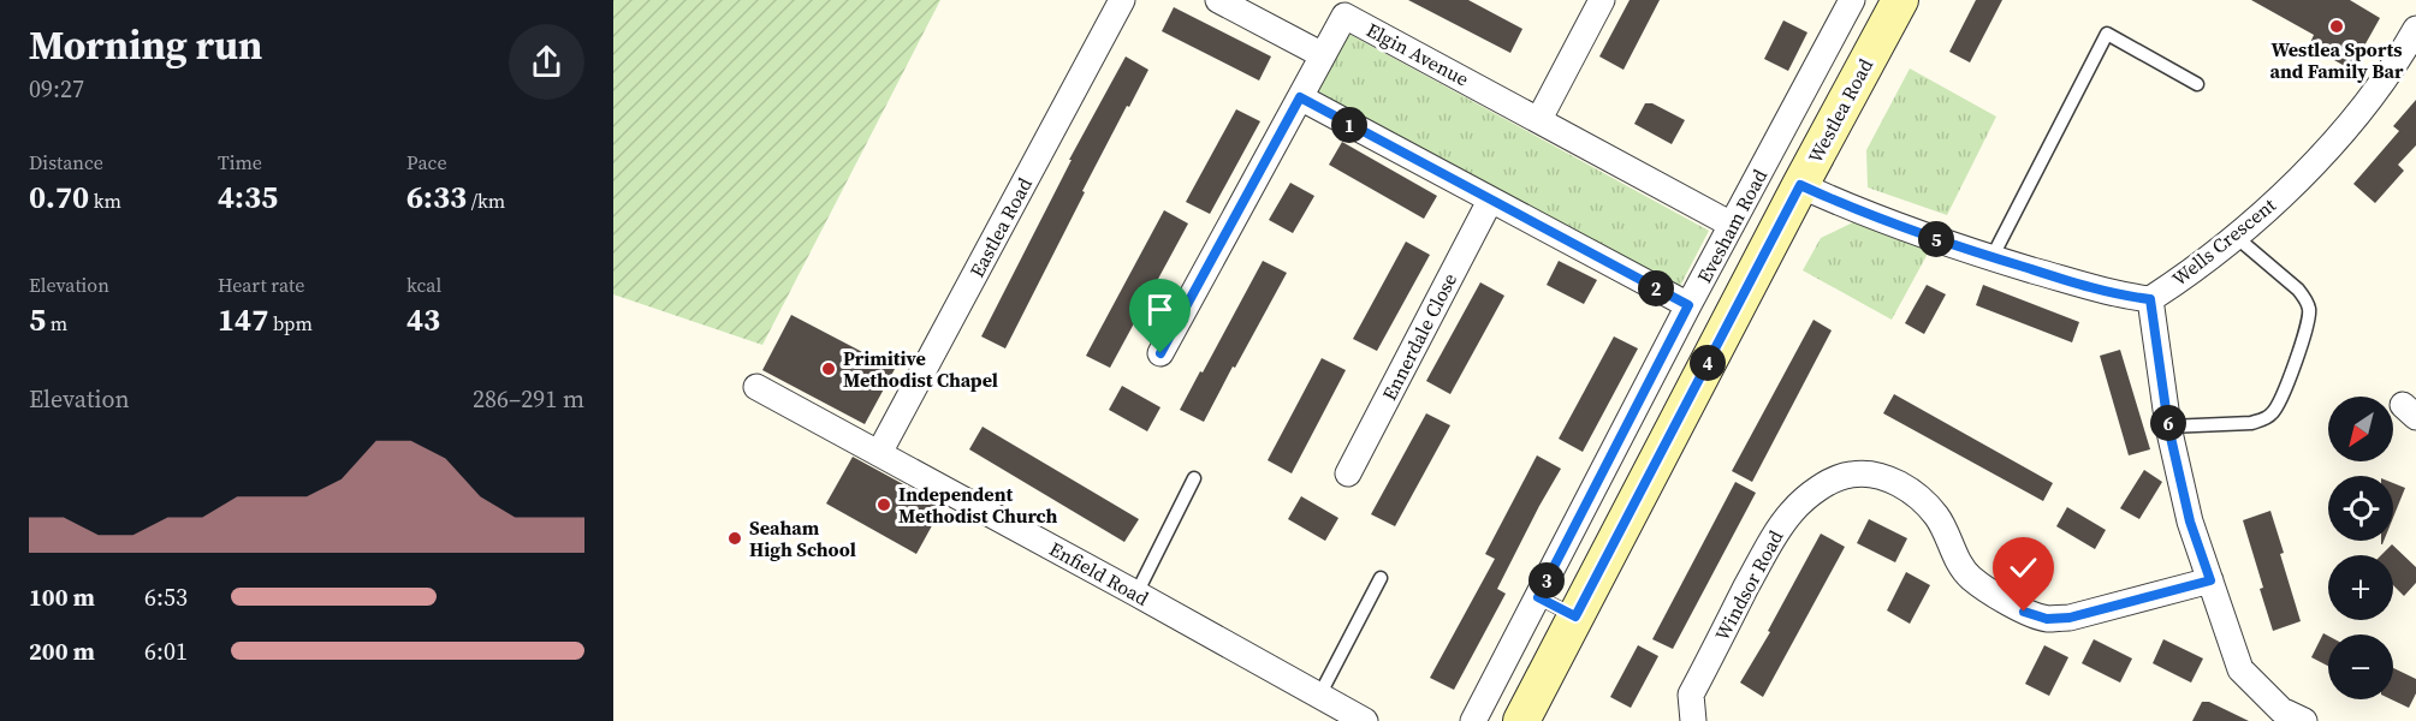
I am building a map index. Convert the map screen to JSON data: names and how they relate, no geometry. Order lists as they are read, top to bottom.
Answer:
{
  "streets": {
    "main road": ["Westlea Road"],
    "street": [
      "Elgin Avenue",
      "Evesham Road",
      "Eastlea Road",
      "Wells Crescent",
      "Ennerdale Close",
      "Enfield Road",
      "Windsor Road"
    ]
  },
  "crossings": [
    ["Elgin Avenue", "Evesham Road"],
    ["Eastlea Road", "Enfield Road"]
  ],
  "places": [
    "Westlea Sports and Family Bar",
    "Primitive Methodist Chapel",
    "Independent Methodist Church",
    "Seaham High School"
  ],
  "north": "bottom left",
  "page": {
    "heading": ["Morning run", "09:27"],
    "pins": [
      "1",
      "5",
      "2",
      "4",
      "6",
      "3"
    ],
    "stats": [
      ["Distance", "0.70 km"],
      ["Time", "4:35"],
      ["Pace", "6:33 /km"],
      ["Elevation", "5 m"],
      ["Heart rate", "147 bpm"],
      ["kcal", "43"]
    ],
    "chart": ["Elevation", "286–291 m"],
    "map_buttons": ["+", "−"],
    "list": [
      {
        "name": "100 m",
        "note": "6:53"
      },
      {
        "name": "200 m",
        "note": "6:01"
      }
    ]
  }
}
